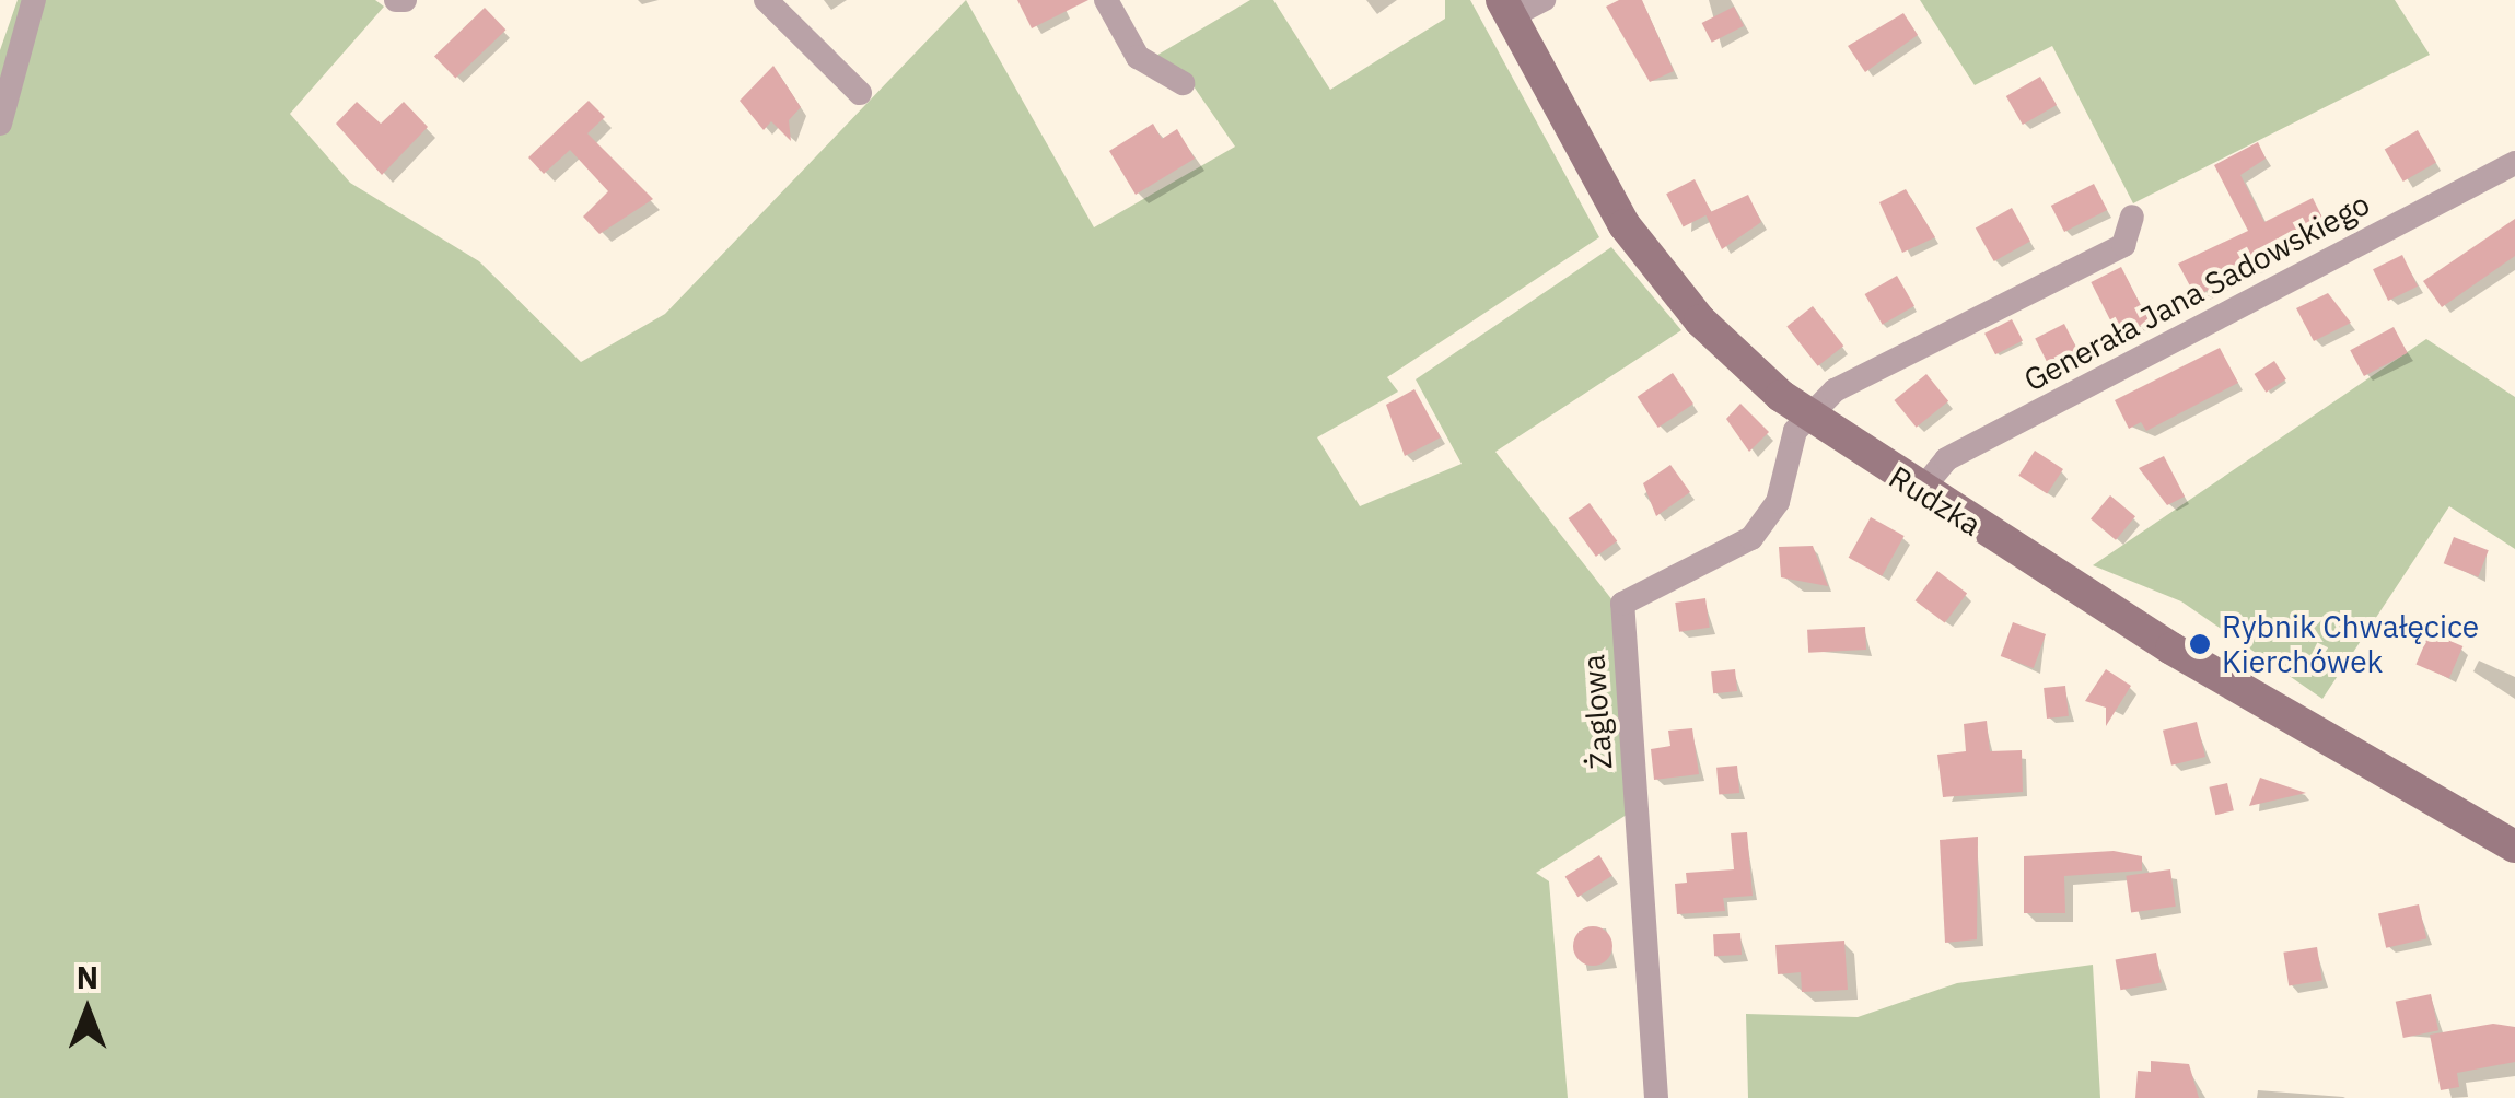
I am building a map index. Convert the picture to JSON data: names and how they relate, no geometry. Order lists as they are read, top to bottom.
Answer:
{
  "streets": {
    "main road": ["Rudzka"],
    "street": ["Generała Jana Sadowskiego", "Żaglowa"]
  },
  "crossings": [
    ["Generała Jana Sadowskiego", "Rudzka"],
    ["Rudzka", "Żaglowa"]
  ],
  "places": ["Rybnik Chwałęcice Kierchówek"],
  "north": "top"
}
